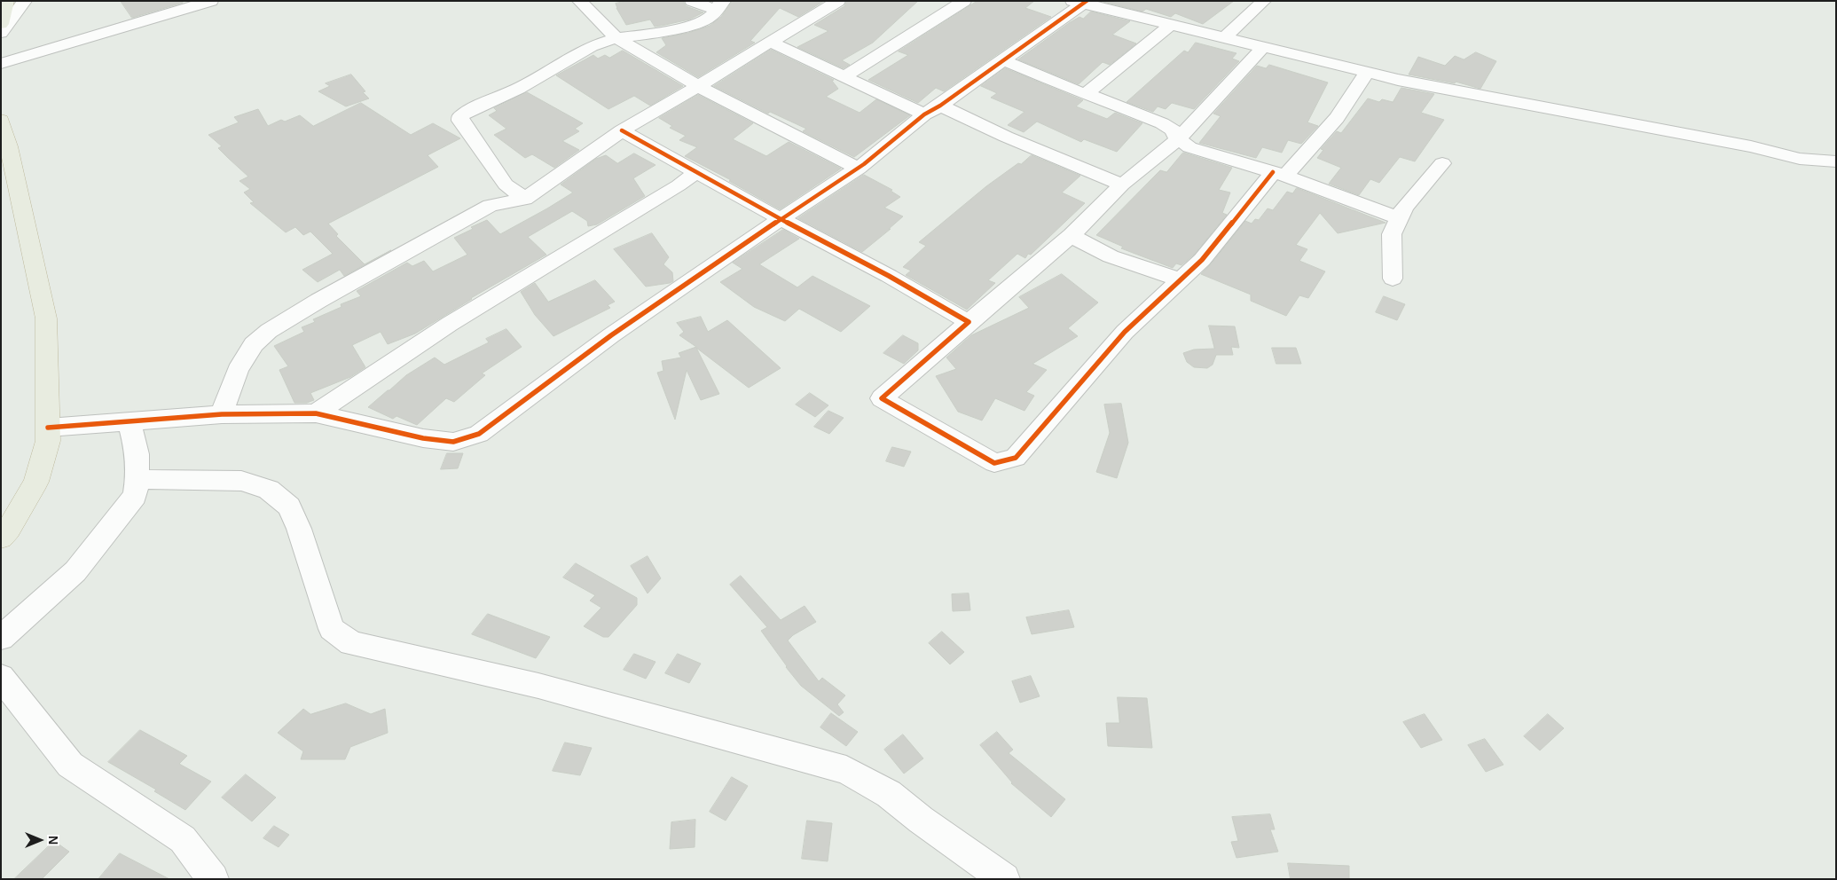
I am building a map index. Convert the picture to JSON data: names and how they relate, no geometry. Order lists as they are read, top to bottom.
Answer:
{
  "north": "right"
}
